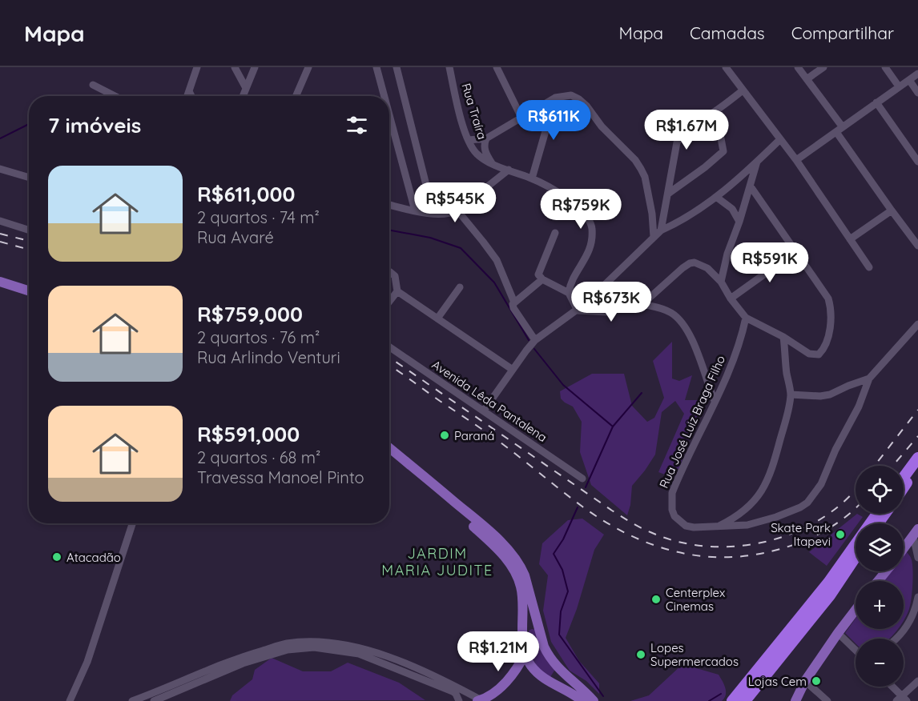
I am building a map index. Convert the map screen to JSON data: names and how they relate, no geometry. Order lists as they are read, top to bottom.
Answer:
{
  "streets": {
    "street": ["Rua Traíra", "Avenida Lêda Pantalena", "Rua José Luiz Braga Filho"]
  },
  "districts": ["JARDIM MARIA JUDITE"],
  "places": [
    "Paraná",
    "Skate Park Itapevi",
    "Atacadão",
    "Centerplex Cinemas",
    "Lopes Supermercados",
    "Lojas Cem"
  ],
  "page": {
    "header": "Mapa",
    "nav": ["Mapa", "Camadas", "Compartilhar"],
    "heading": "7 imóveis",
    "price": [
      "R$611K",
      "R$1.67M",
      "R$545K",
      "R$759K",
      "R$591K",
      "R$673K",
      "R$1.21M"
    ],
    "list": [
      {
        "name": "R$611,000",
        "note": "2 quartos · 74 m² · Rua Avaré"
      },
      {
        "name": "R$759,000",
        "note": "2 quartos · 76 m² · Rua Arlindo Venturi"
      },
      {
        "name": "R$591,000",
        "note": "2 quartos · 68 m² · Travessa Manoel Pinto"
      }
    ],
    "map_buttons": ["+", "−"]
  }
}
